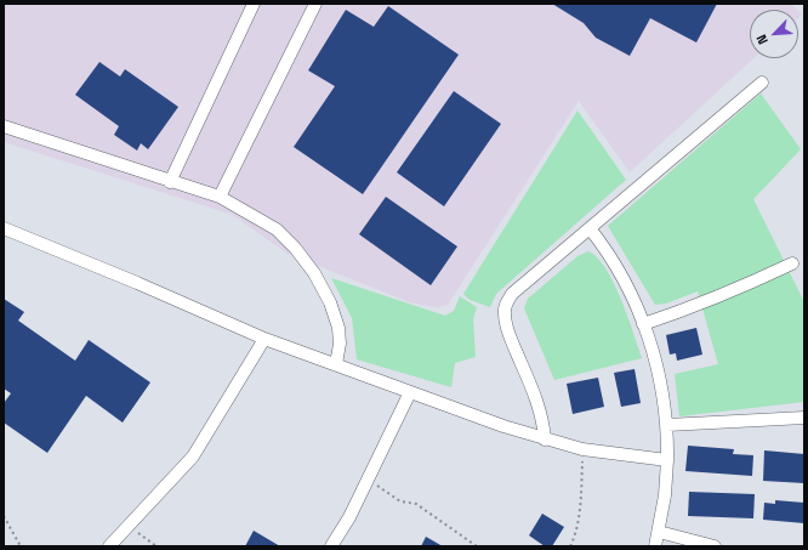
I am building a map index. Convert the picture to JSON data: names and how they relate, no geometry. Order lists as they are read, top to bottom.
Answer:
{
  "north": "bottom left"
}
